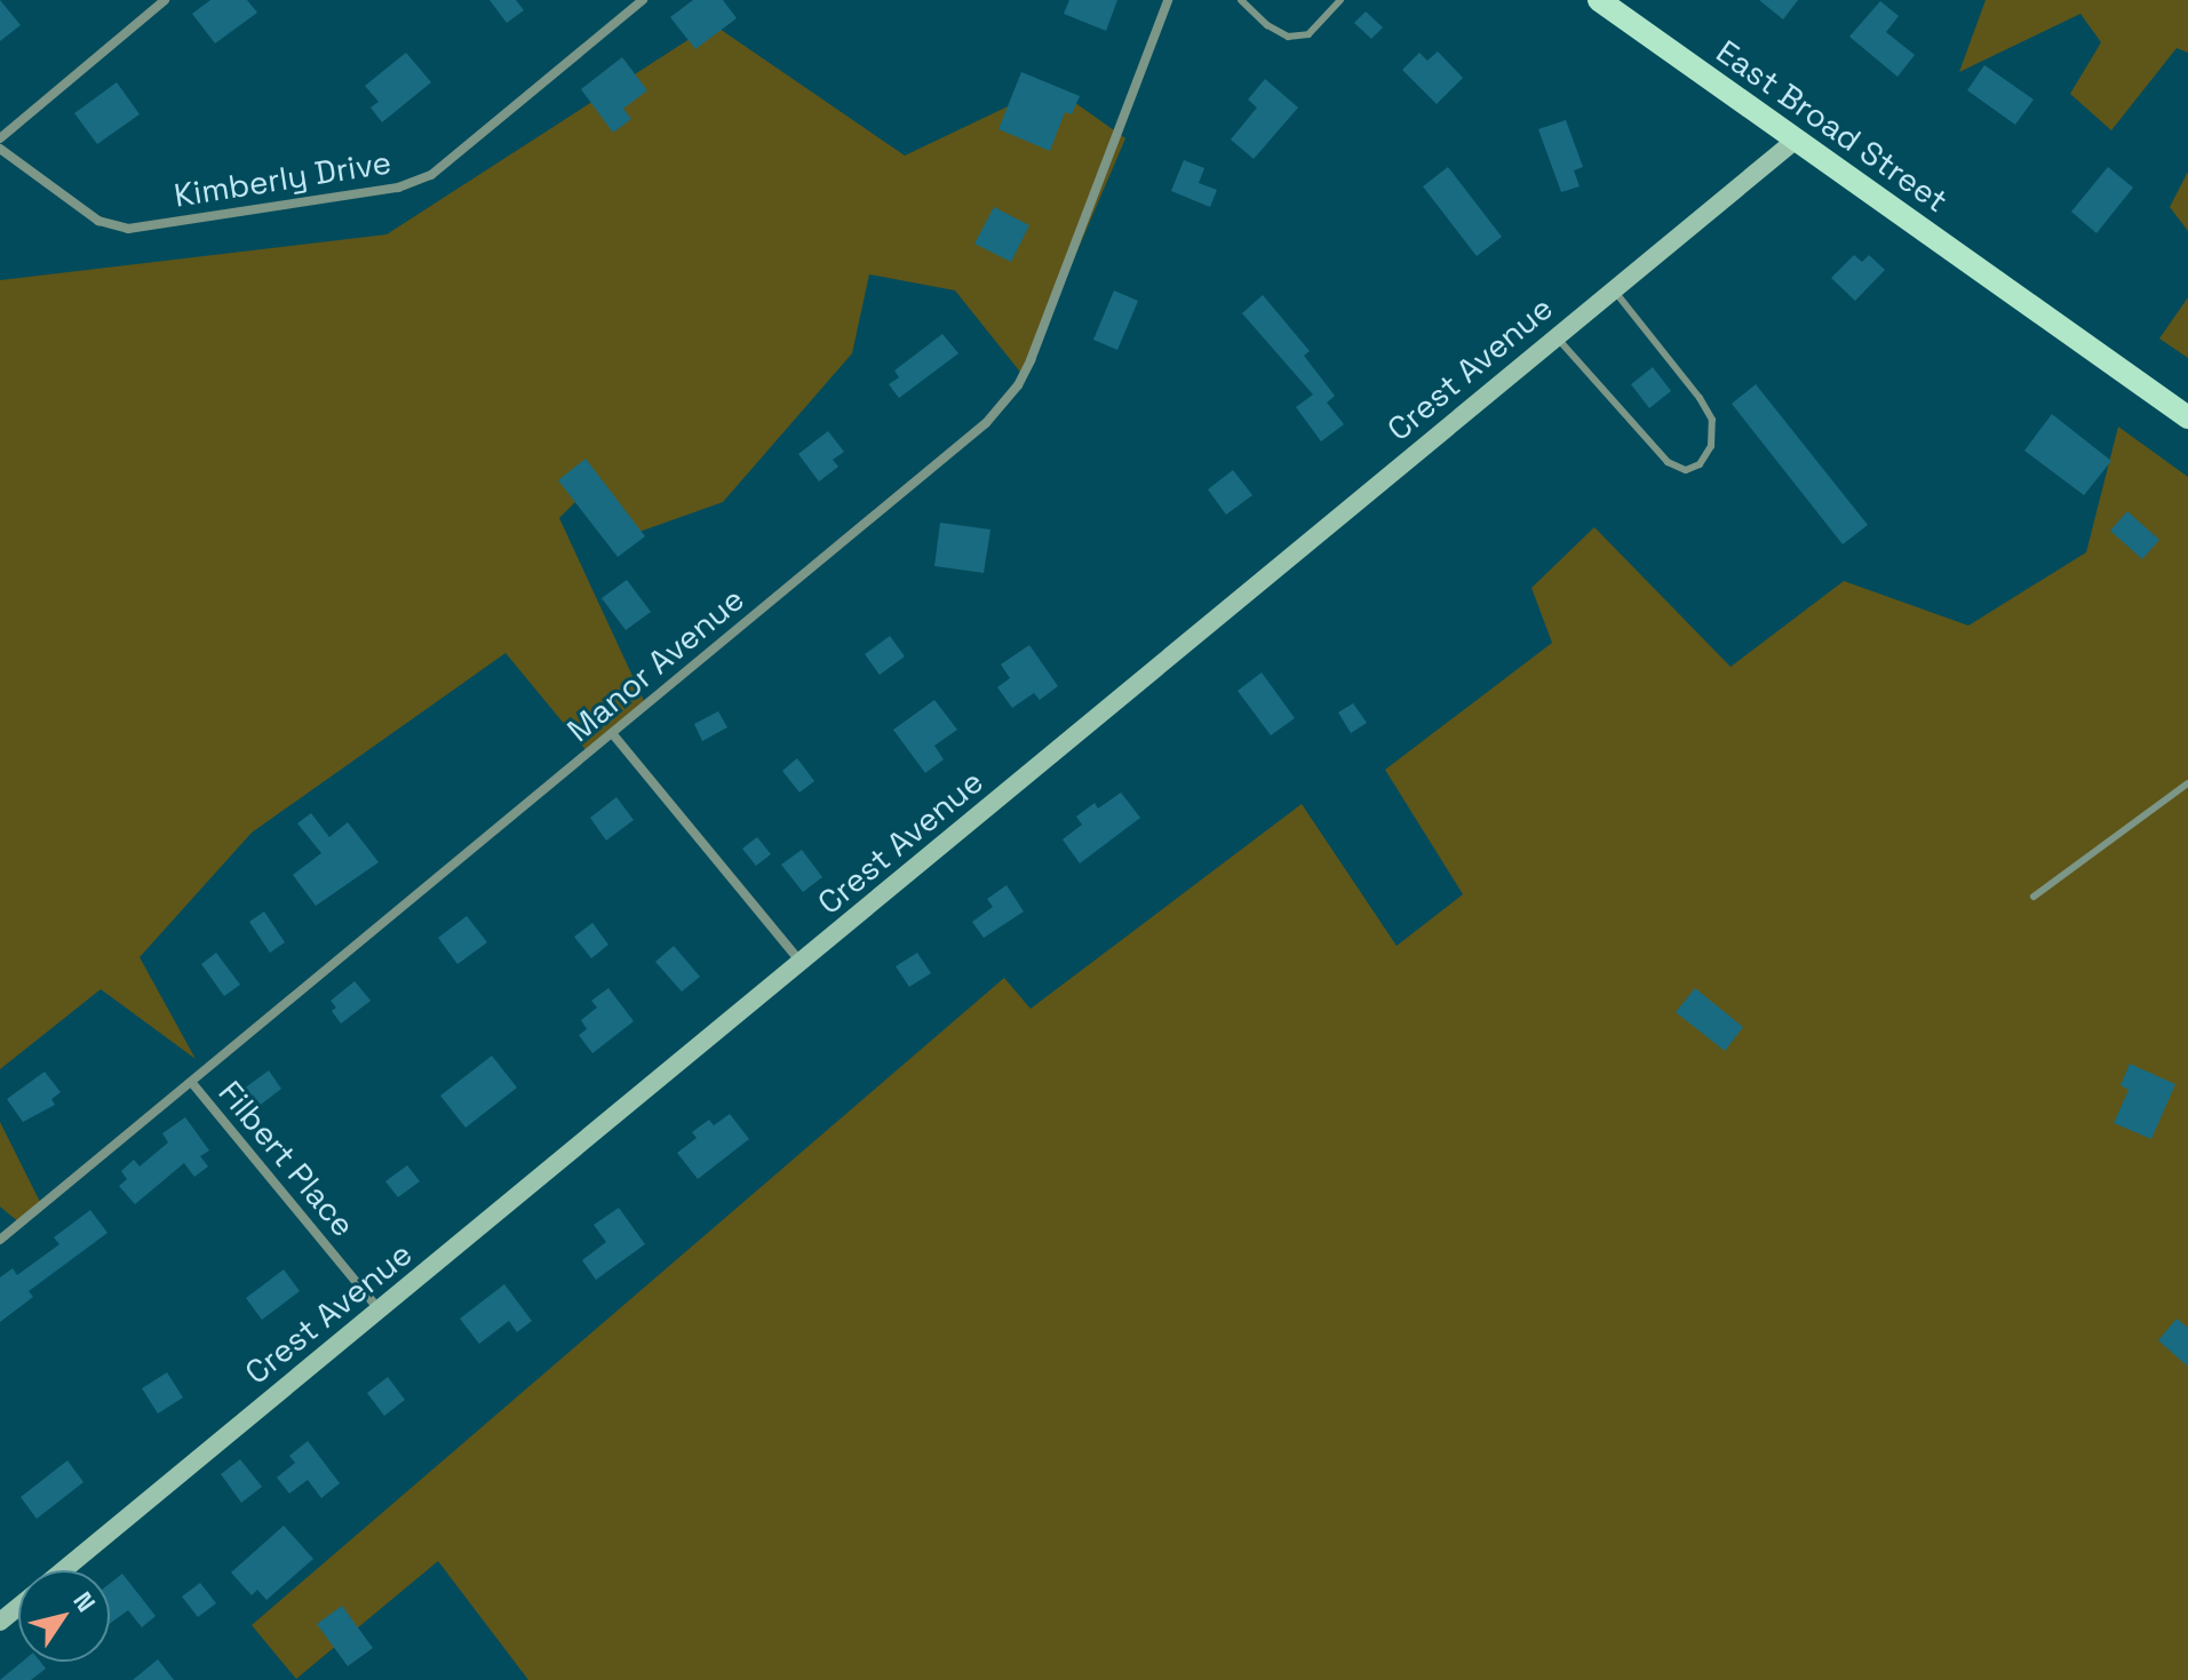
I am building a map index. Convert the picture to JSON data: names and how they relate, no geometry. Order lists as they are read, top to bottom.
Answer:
{
  "streets": {
    "main road": ["East Broad Street"],
    "street": [
      "Kimberly Drive",
      "Crest Avenue",
      "Manor Avenue",
      "Filbert Place"
    ]
  },
  "crossings": [
    ["East Broad Street", "Crest Avenue"],
    ["Crest Avenue", "Filbert Place"],
    ["Manor Avenue", "Filbert Place"]
  ],
  "north": "top right"
}
